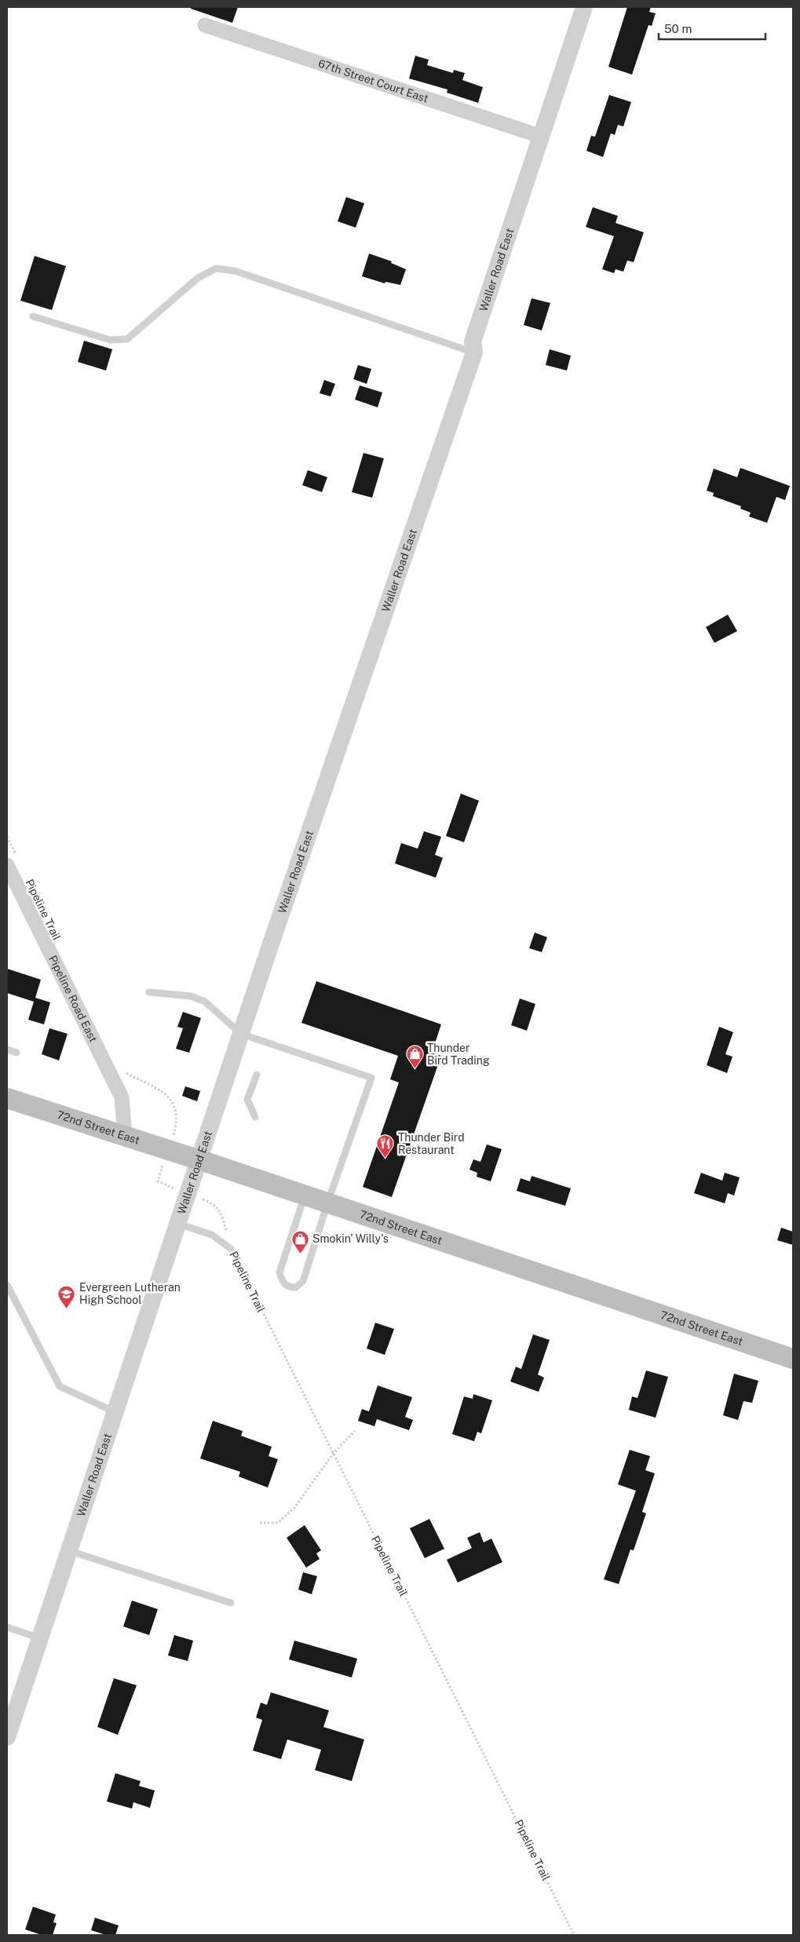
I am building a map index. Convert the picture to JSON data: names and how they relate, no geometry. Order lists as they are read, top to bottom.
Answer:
{
  "streets": {
    "main road": ["72nd Street East"],
    "street": ["67th Street Court East", "Waller Road East", "Pipeline Road East"],
    "path": ["Pipeline Trail"]
  },
  "crossings": [
    ["67th Street Court East", "Waller Road East"],
    ["Waller Road East", "72nd Street East"],
    ["Pipeline Road East", "72nd Street East"]
  ],
  "places": {
    "shop": ["Thunder Bird Trading", "Smokin' Willy's"],
    "restaurant": ["Thunder Bird Restaurant"],
    "school or university": ["Evergreen Lutheran High School"]
  },
  "scale_bar": "50 m"
}
